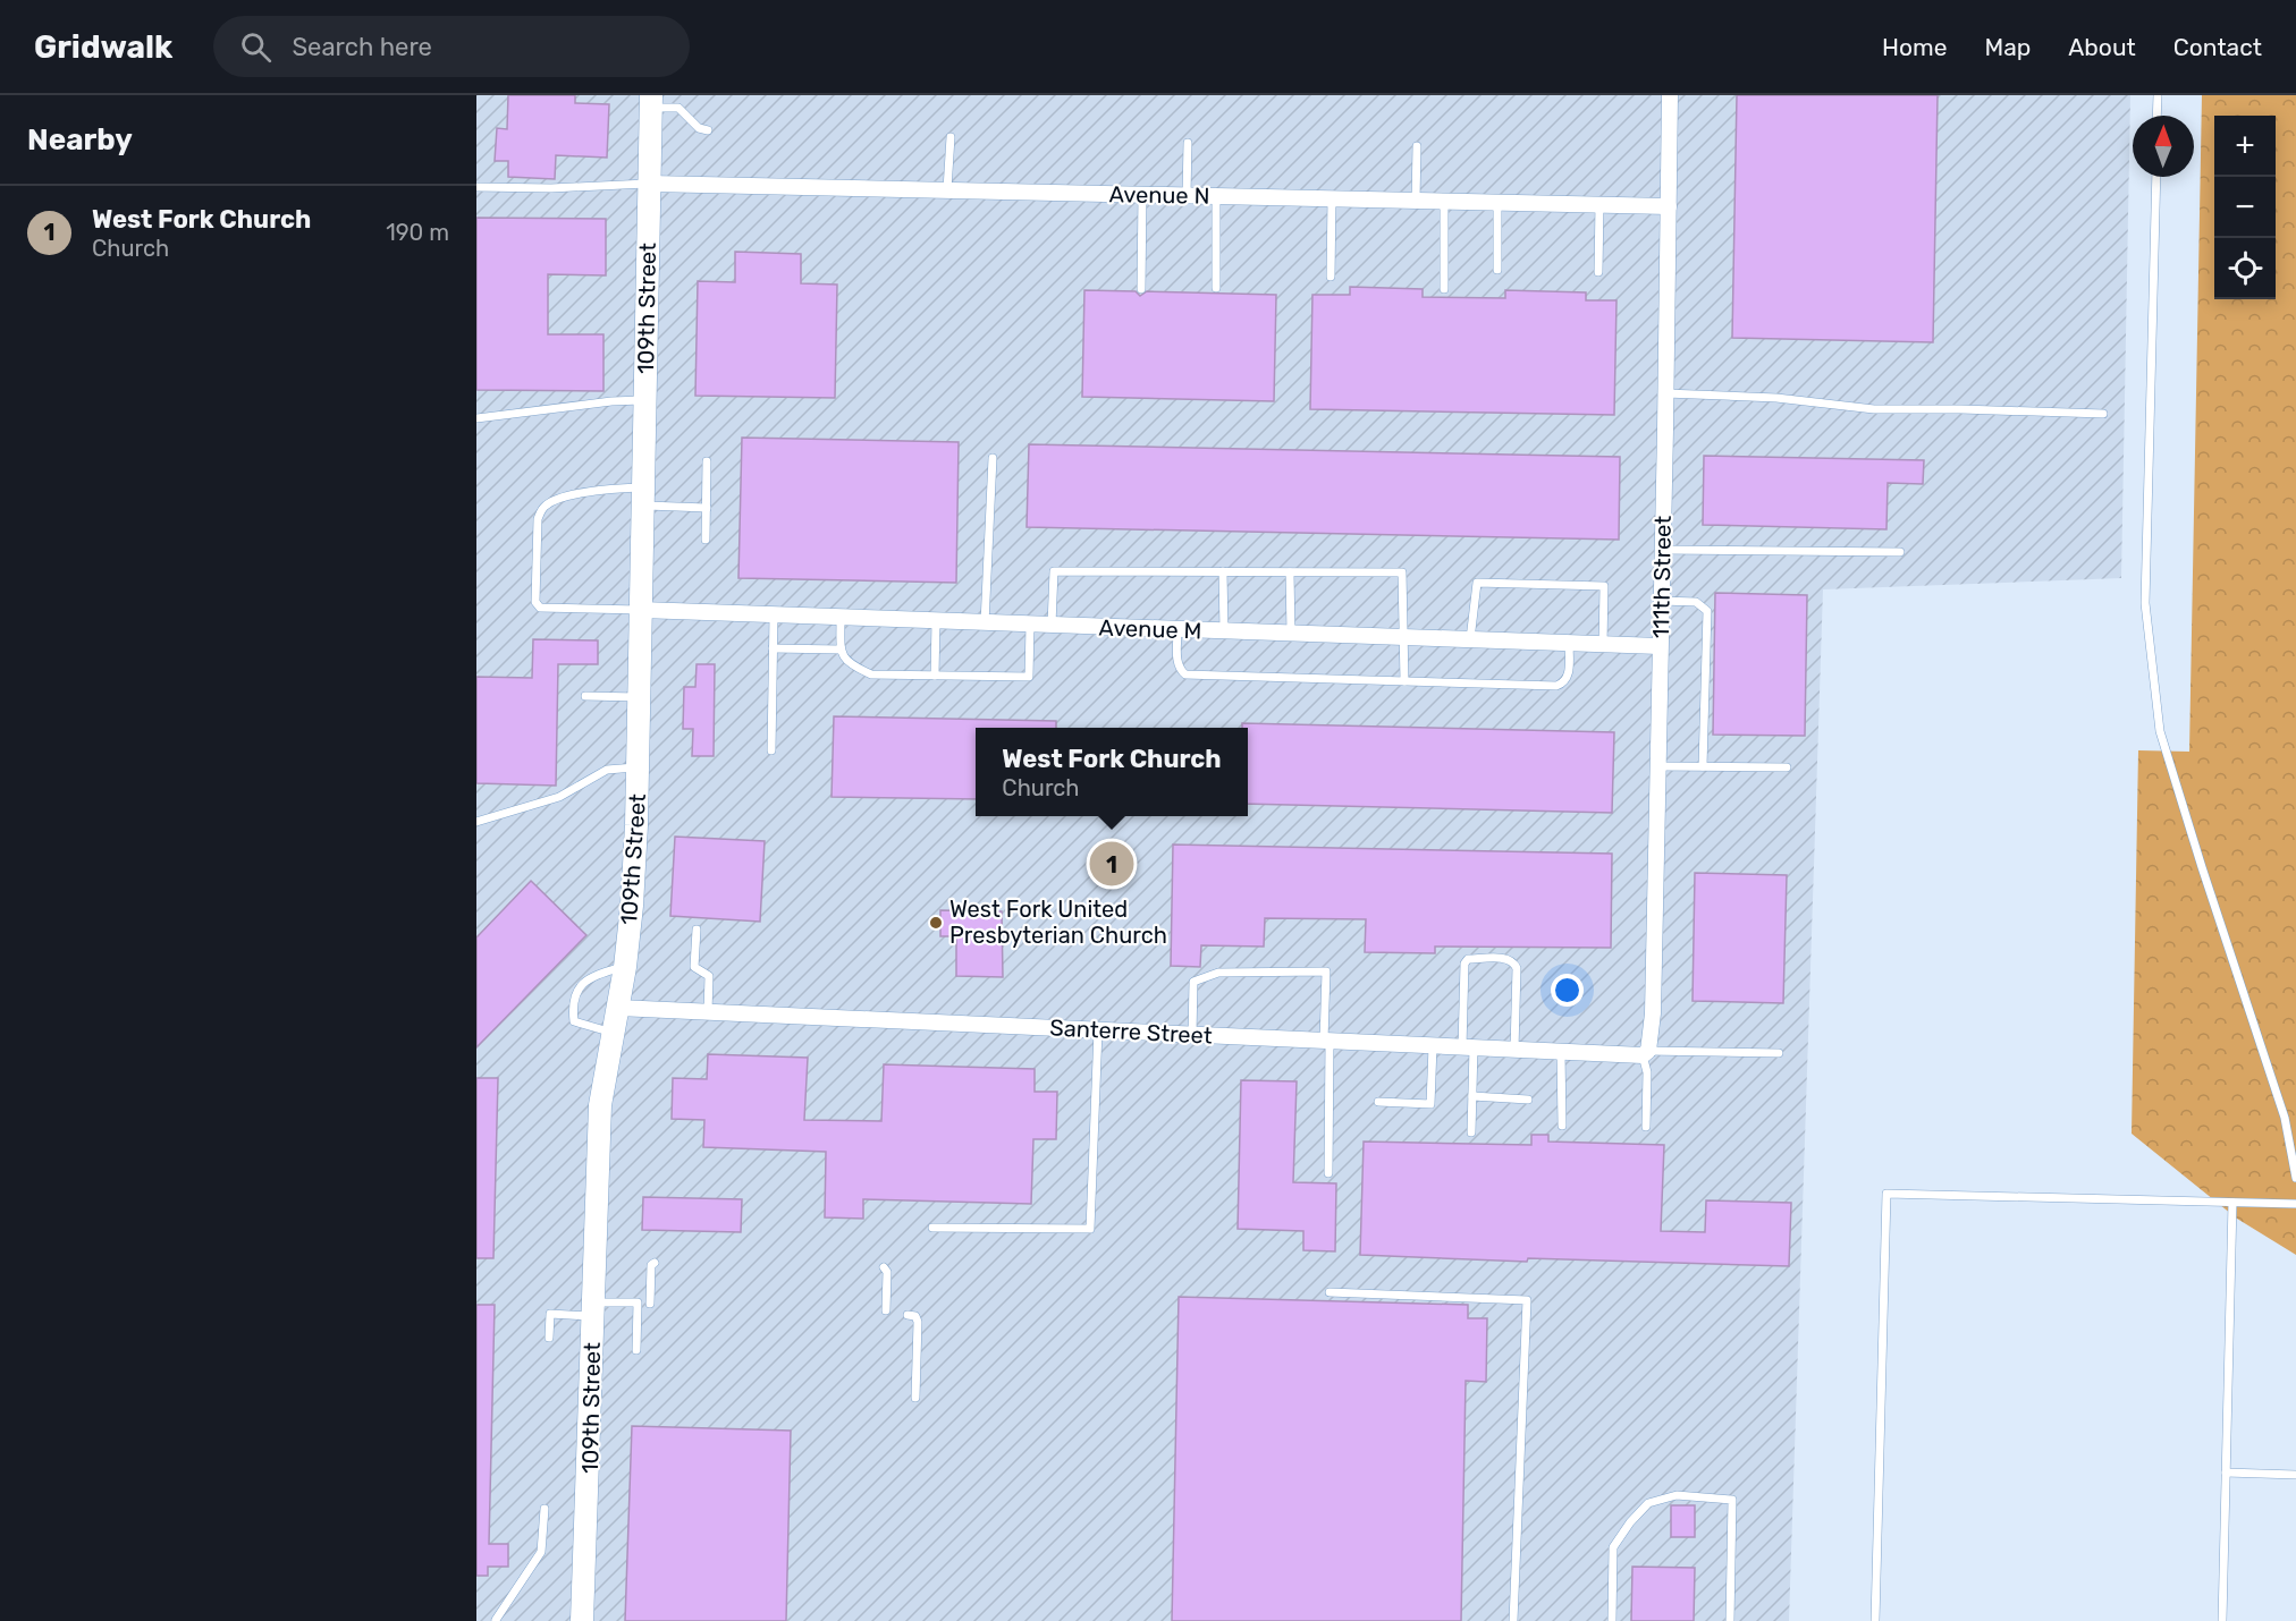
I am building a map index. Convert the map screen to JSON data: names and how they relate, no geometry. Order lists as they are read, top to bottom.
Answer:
{
  "streets": {
    "street": [
      "Avenue N",
      "109th Street",
      "111th Street",
      "Avenue M",
      "Santerre Street"
    ]
  },
  "crossings": [
    ["Avenue N", "109th Street"],
    ["Avenue N", "111th Street"],
    ["109th Street", "Avenue M"],
    ["109th Street", "Santerre Street"],
    ["111th Street", "Avenue M"],
    ["111th Street", "Santerre Street"]
  ],
  "places": ["West Fork United Presbyterian Church"],
  "north": "top",
  "page": {
    "header": "Gridwalk",
    "search": "Search here",
    "nav": [
      "Home",
      "Map",
      "About",
      "Contact"
    ],
    "heading": "Nearby",
    "map_buttons": ["+", "−"],
    "list": [
      {
        "mark": "1",
        "name": "West Fork Church",
        "note": "Church",
        "value": "190 m"
      }
    ],
    "popup": ["West Fork Church", "Church"],
    "pins": "1"
  }
}
